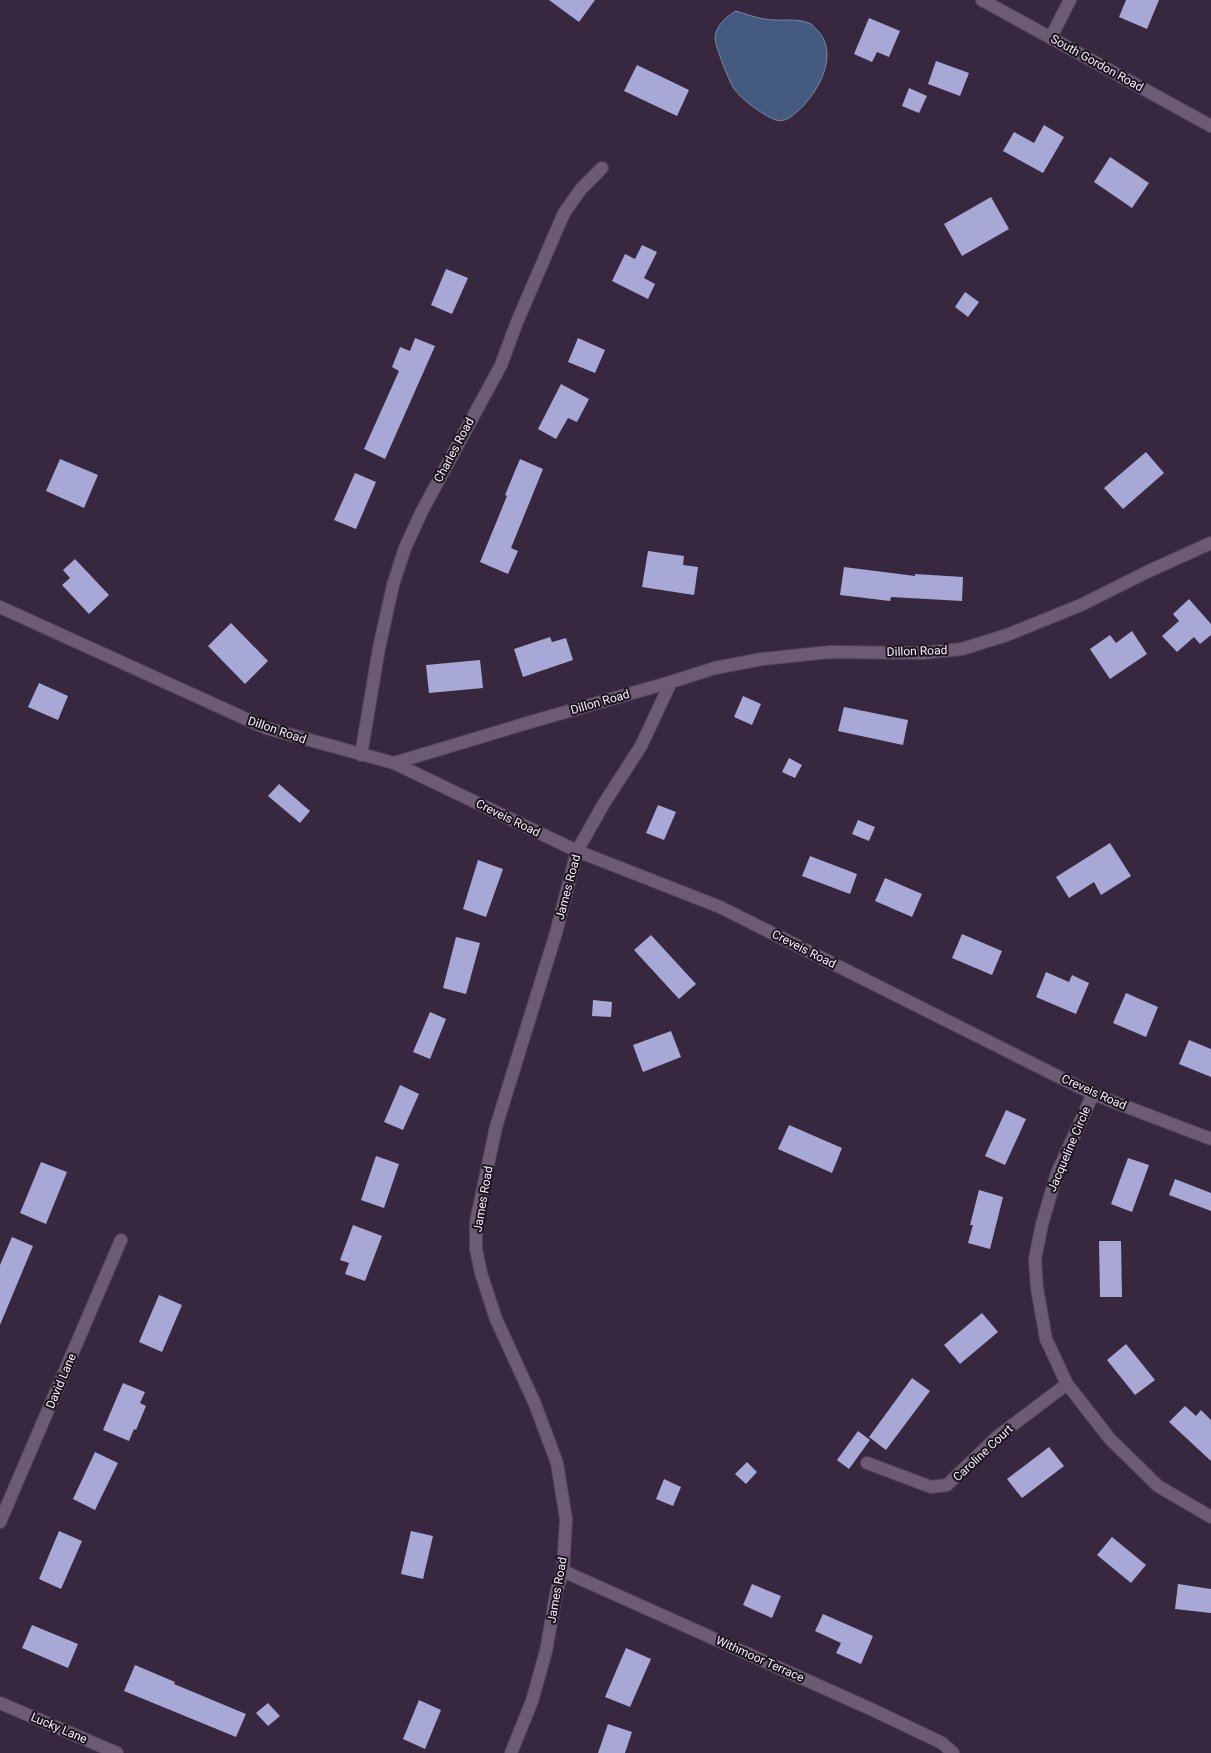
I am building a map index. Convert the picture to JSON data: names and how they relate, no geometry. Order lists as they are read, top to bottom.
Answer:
{
  "streets": {
    "street": [
      "South Gordon Road",
      "Charles Road",
      "Dillon Road",
      "Creveis Road",
      "James Road",
      "Jacqueline Circle",
      "David Lane",
      "Caroline Court",
      "Withmoor Terrace",
      "Lucky Lane"
    ]
  },
  "crossings": [
    ["Charles Road", "Dillon Road"],
    ["Dillon Road", "Creveis Road"],
    ["Dillon Road", "James Road"],
    ["Creveis Road", "James Road"],
    ["Creveis Road", "Jacqueline Circle"],
    ["James Road", "Withmoor Terrace"],
    ["Jacqueline Circle", "Caroline Court"]
  ]
}
